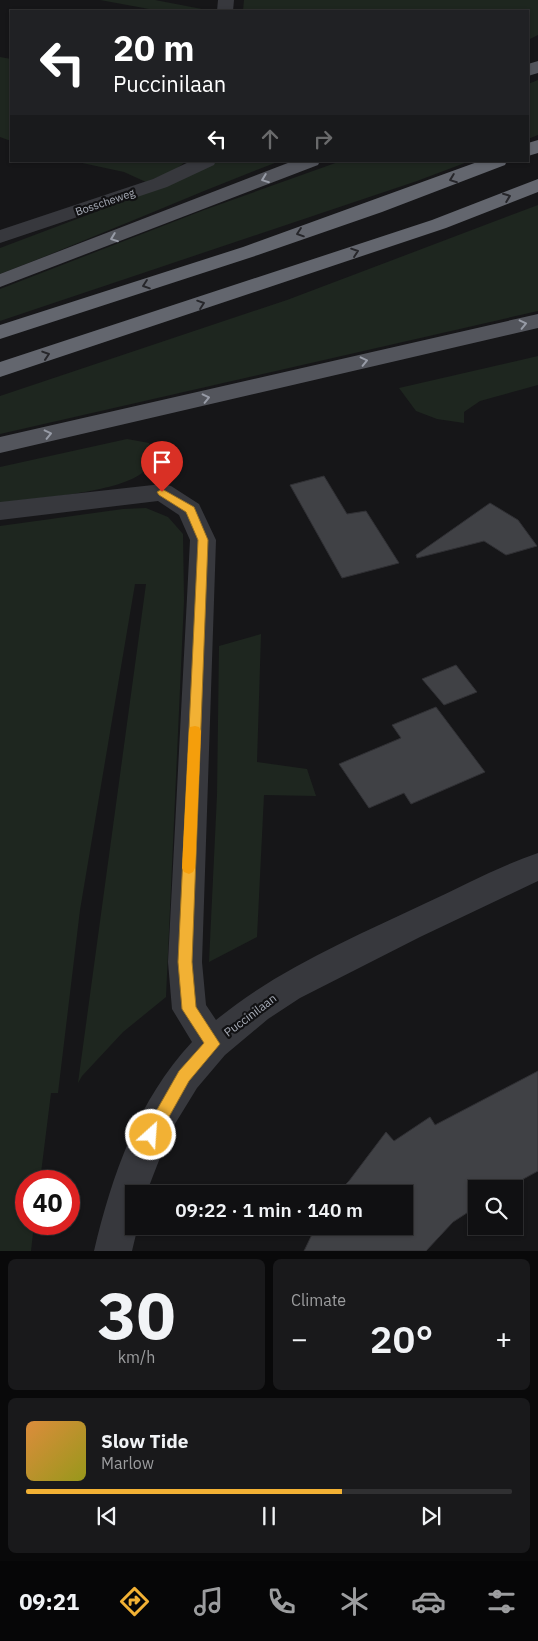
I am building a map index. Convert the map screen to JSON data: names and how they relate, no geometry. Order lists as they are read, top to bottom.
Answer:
{
  "streets": {
    "street": ["Bosscheweg", "Puccinilaan"]
  },
  "page": {
    "turn": ["20 m", "Puccinilaan"],
    "limit": "40",
    "trip": "09:22 · 1 min · 140 m",
    "tile": [
      ["30", "km/h"],
      "Climate"
    ],
    "heat": ["−", "20°", "+"],
    "song": ["Slow Tide", "Marlow"],
    "tabs": "09:21"
  }
}
